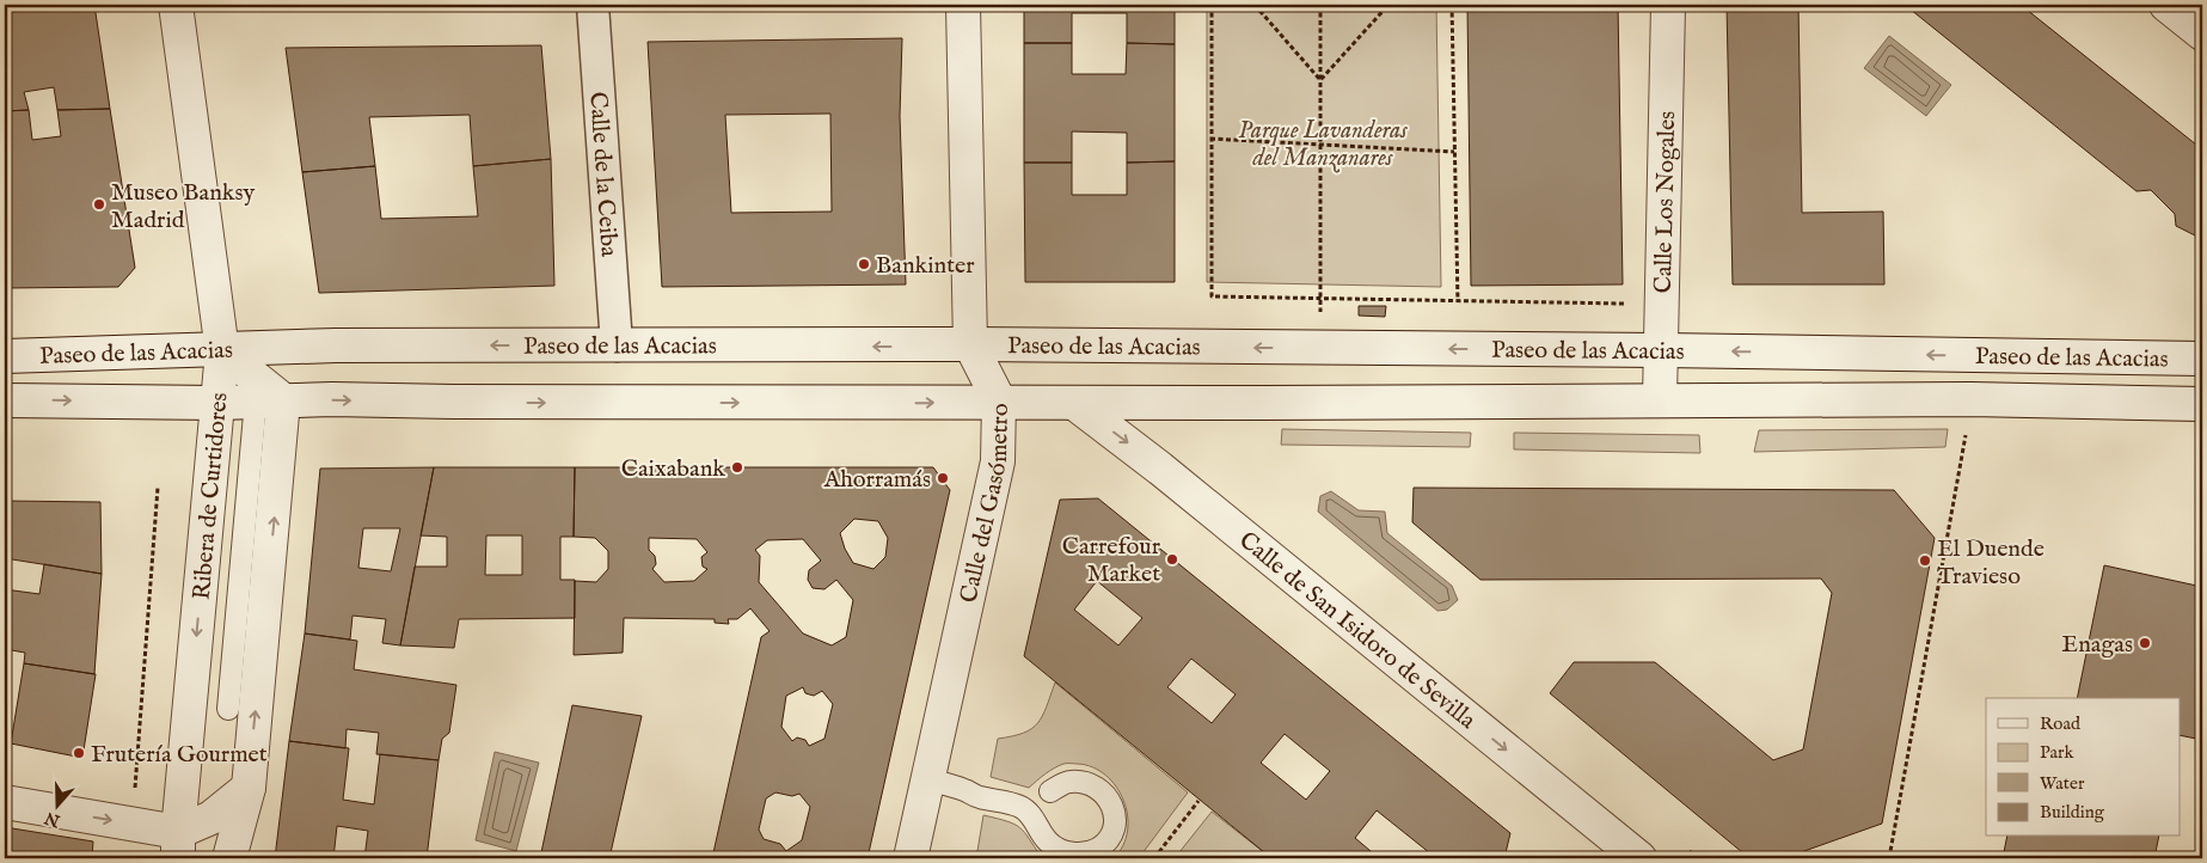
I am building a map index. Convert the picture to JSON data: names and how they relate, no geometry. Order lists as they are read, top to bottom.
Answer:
{
  "streets": {
    "main road": [
      "Calle Los Nogales",
      "Paseo de las Acacias",
      "Ribera de Curtidores",
      "Calle del Gasómetro",
      "Calle de San Isidoro de Sevilla"
    ],
    "street": ["Calle de la Ceiba"]
  },
  "crossings": [
    ["Calle de la Ceiba", "Paseo de las Acacias"],
    ["Calle Los Nogales", "Paseo de las Acacias"],
    ["Paseo de las Acacias", "Ribera de Curtidores"],
    ["Paseo de las Acacias", "Calle del Gasómetro"],
    ["Paseo de las Acacias", "Calle de San Isidoro de Sevilla"]
  ],
  "one_way": ["Calle de San Isidoro de Sevilla"],
  "parks": ["Parque Lavanderas del Manzanares"],
  "places": [
    "Museo Banksy Madrid",
    "Bankinter",
    "Caixabank",
    "Ahorramás",
    "Carrefour Market",
    "El Duende Travieso",
    "Enagas",
    "Frutería Gourmet"
  ],
  "legend": [
    "Road",
    "Park",
    "Water",
    "Building"
  ],
  "north": "bottom"
}
